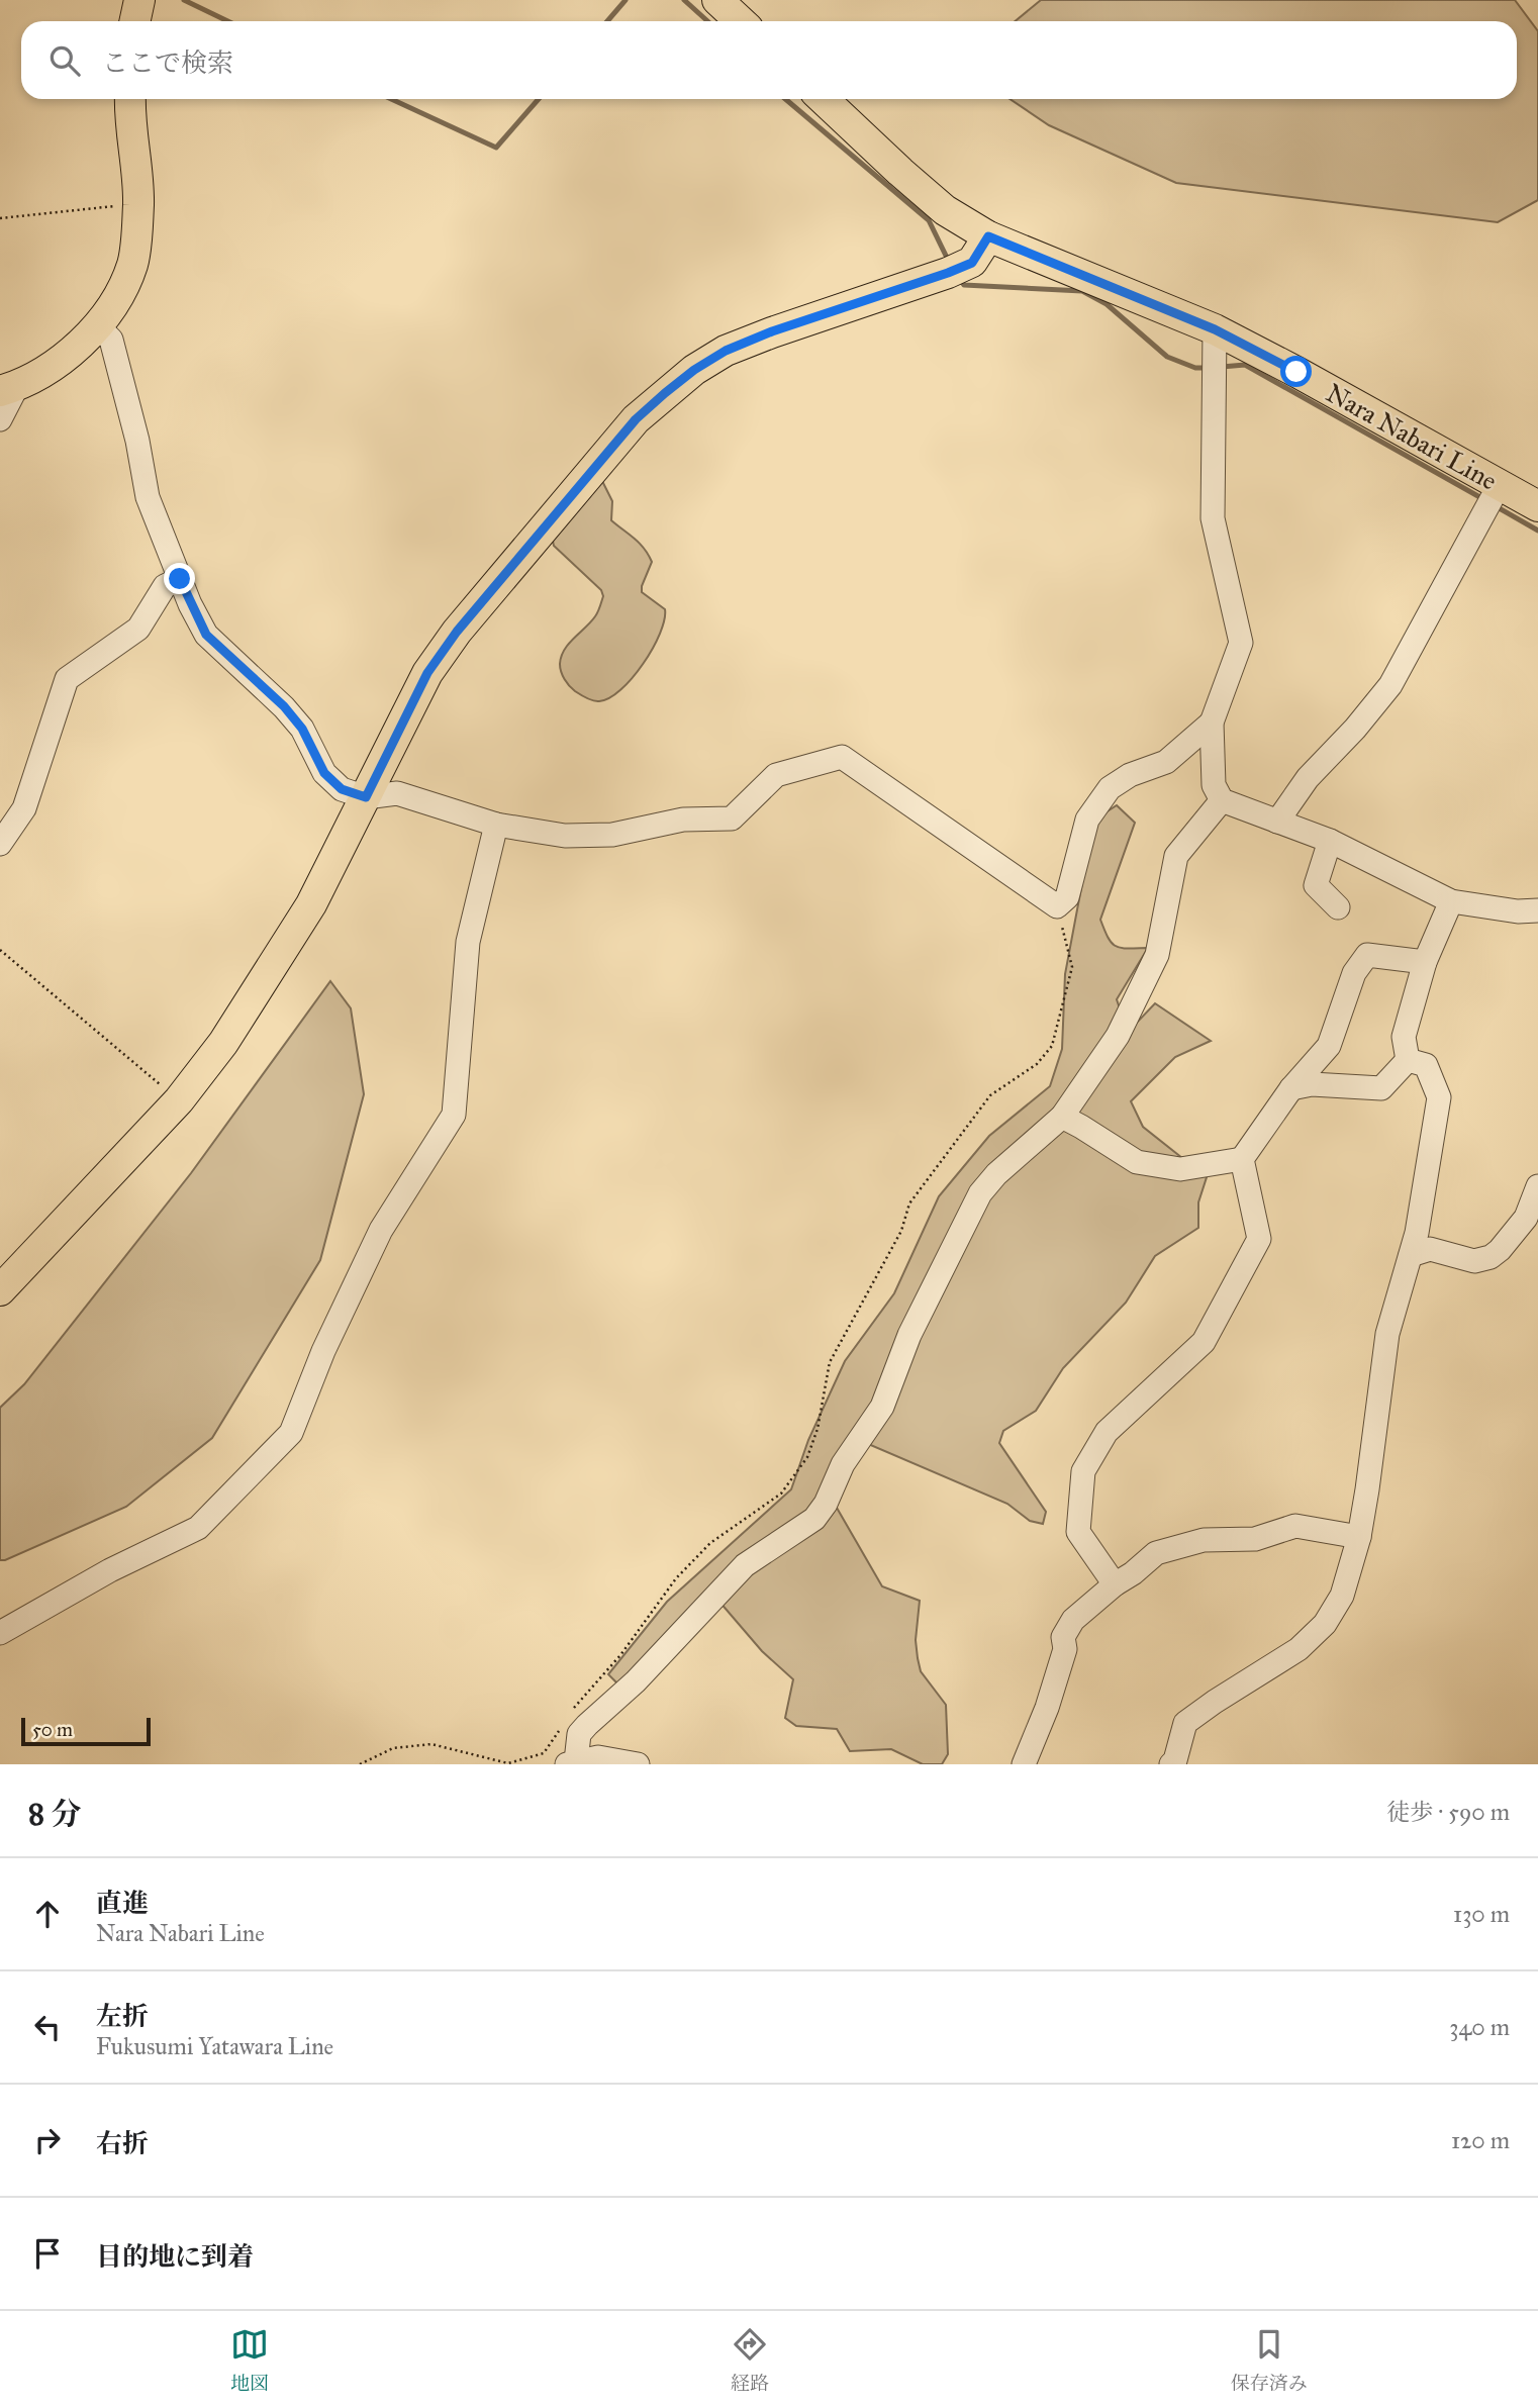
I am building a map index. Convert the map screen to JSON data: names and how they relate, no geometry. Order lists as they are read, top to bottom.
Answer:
{
  "streets": {
    "main road": ["Nara Nabari Line"]
  },
  "scale_bar": "50 m",
  "page": {
    "search": "ここで検索",
    "scale": "50 m",
    "heading": ["8 分", "徒歩 · 590 m"],
    "list": [
      ["直進", "Nara Nabari Line", "130 m"],
      ["左折", "Fukusumi Yatawara Line", "340 m"],
      ["右折", "120 m"],
      "目的地に到着"
    ],
    "nav": ["地図", "経路", "保存済み"]
  }
}
